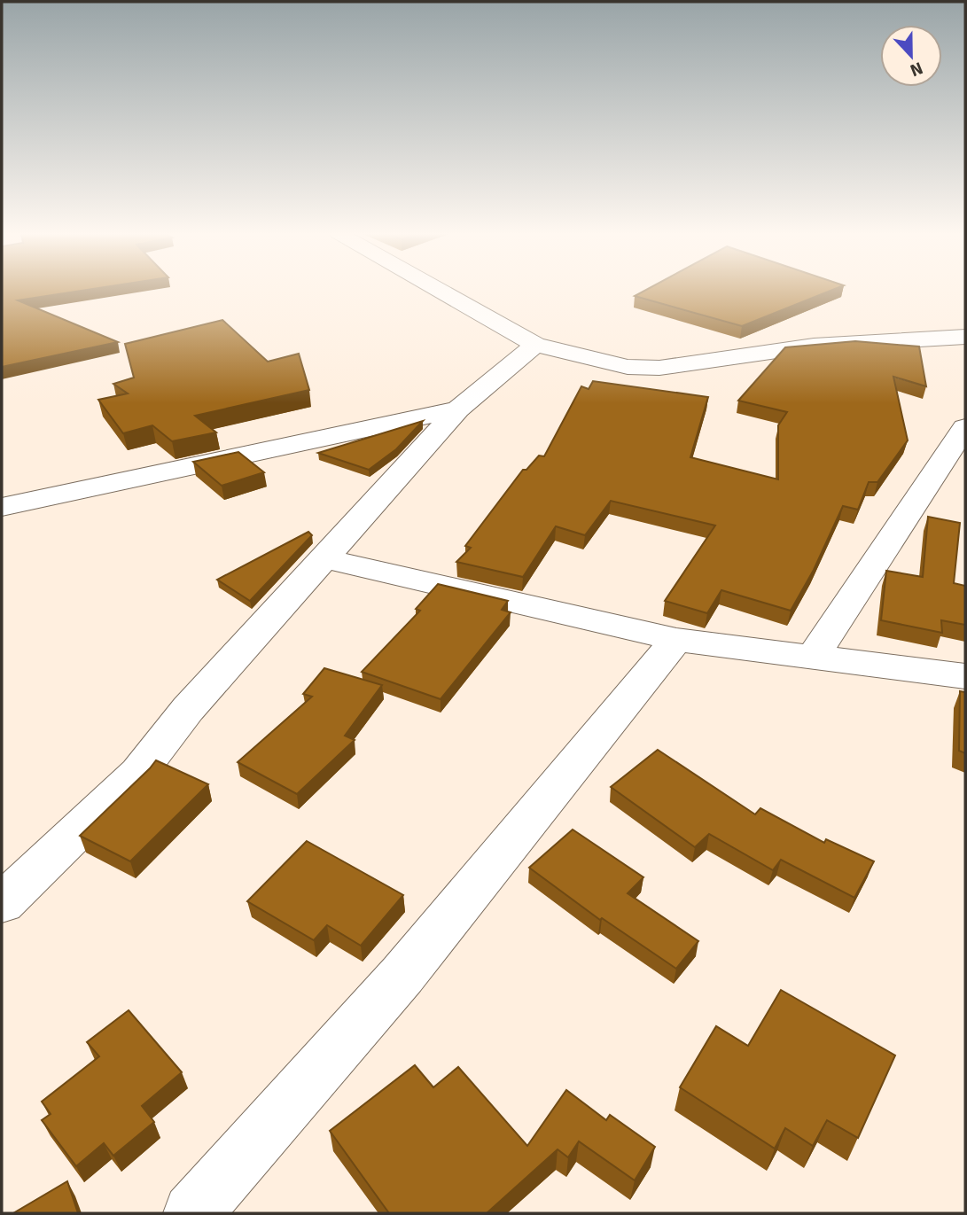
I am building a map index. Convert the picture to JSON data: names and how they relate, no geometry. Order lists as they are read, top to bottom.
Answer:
{
  "north": "bottom"
}
